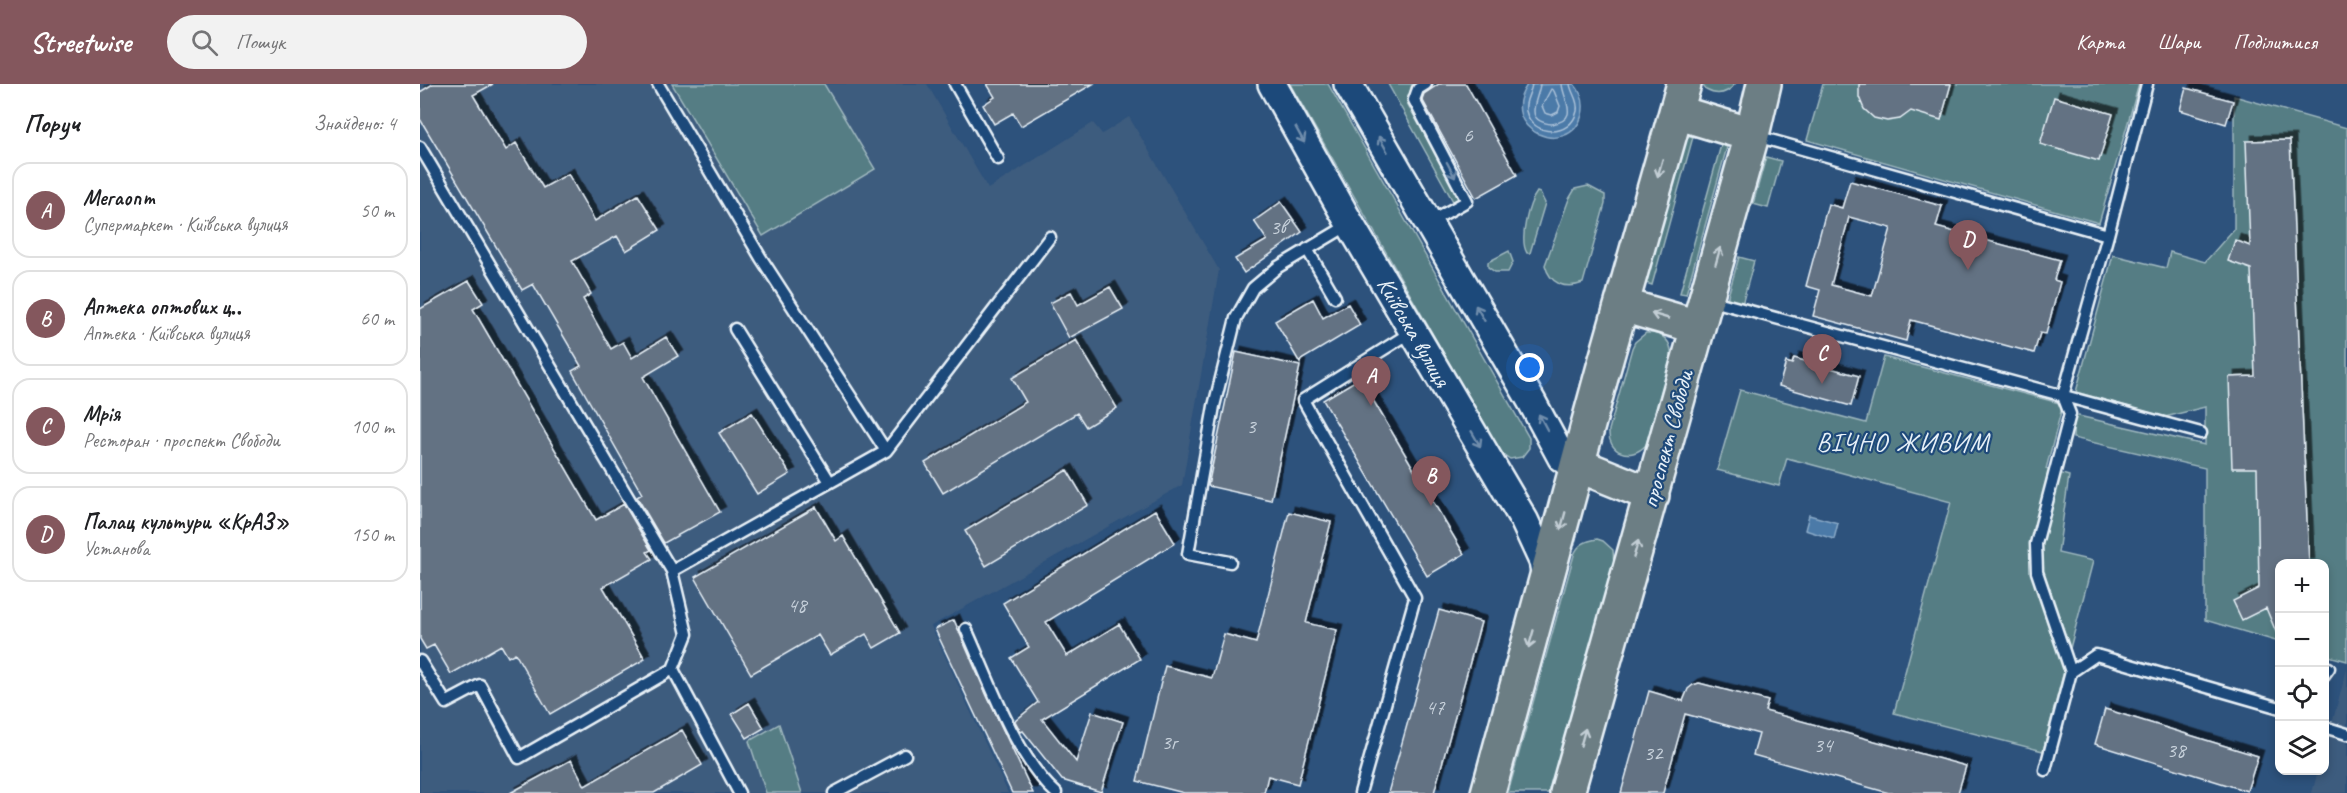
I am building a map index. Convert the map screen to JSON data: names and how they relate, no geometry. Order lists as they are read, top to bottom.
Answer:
{
  "streets": {
    "highway": ["проспект Свободи"],
    "main road": ["Київська вулиця"]
  },
  "districts": ["ВІЧНО ЖИВИМ"],
  "house_numbers": [
    "6",
    "3в",
    "3",
    "48",
    "47",
    "3г",
    "34",
    "38",
    "32"
  ],
  "page": {
    "header": "Streetwise",
    "search": "Пошук",
    "nav": ["Карта", "Шари", "Поділитися"],
    "heading": ["Поруч", "Знайдено: 4"],
    "list": [
      {
        "mark": "A",
        "name": "Мегаопт",
        "note": "Супермаркет · Київська вулиця",
        "value": "50 m"
      },
      {
        "mark": "B",
        "name": "Аптека оптових ц‥",
        "note": "Аптека · Київська вулиця",
        "value": "60 m"
      },
      {
        "mark": "C",
        "name": "Мрія",
        "note": "Ресторан · проспект Свободи",
        "value": "100 m"
      },
      {
        "mark": "D",
        "name": "Палац культури «КрАЗ»",
        "note": "Установа",
        "value": "150 m"
      }
    ],
    "pins": [
      "D",
      "C",
      "A",
      "B"
    ],
    "map_buttons": ["+", "−"]
  }
}
